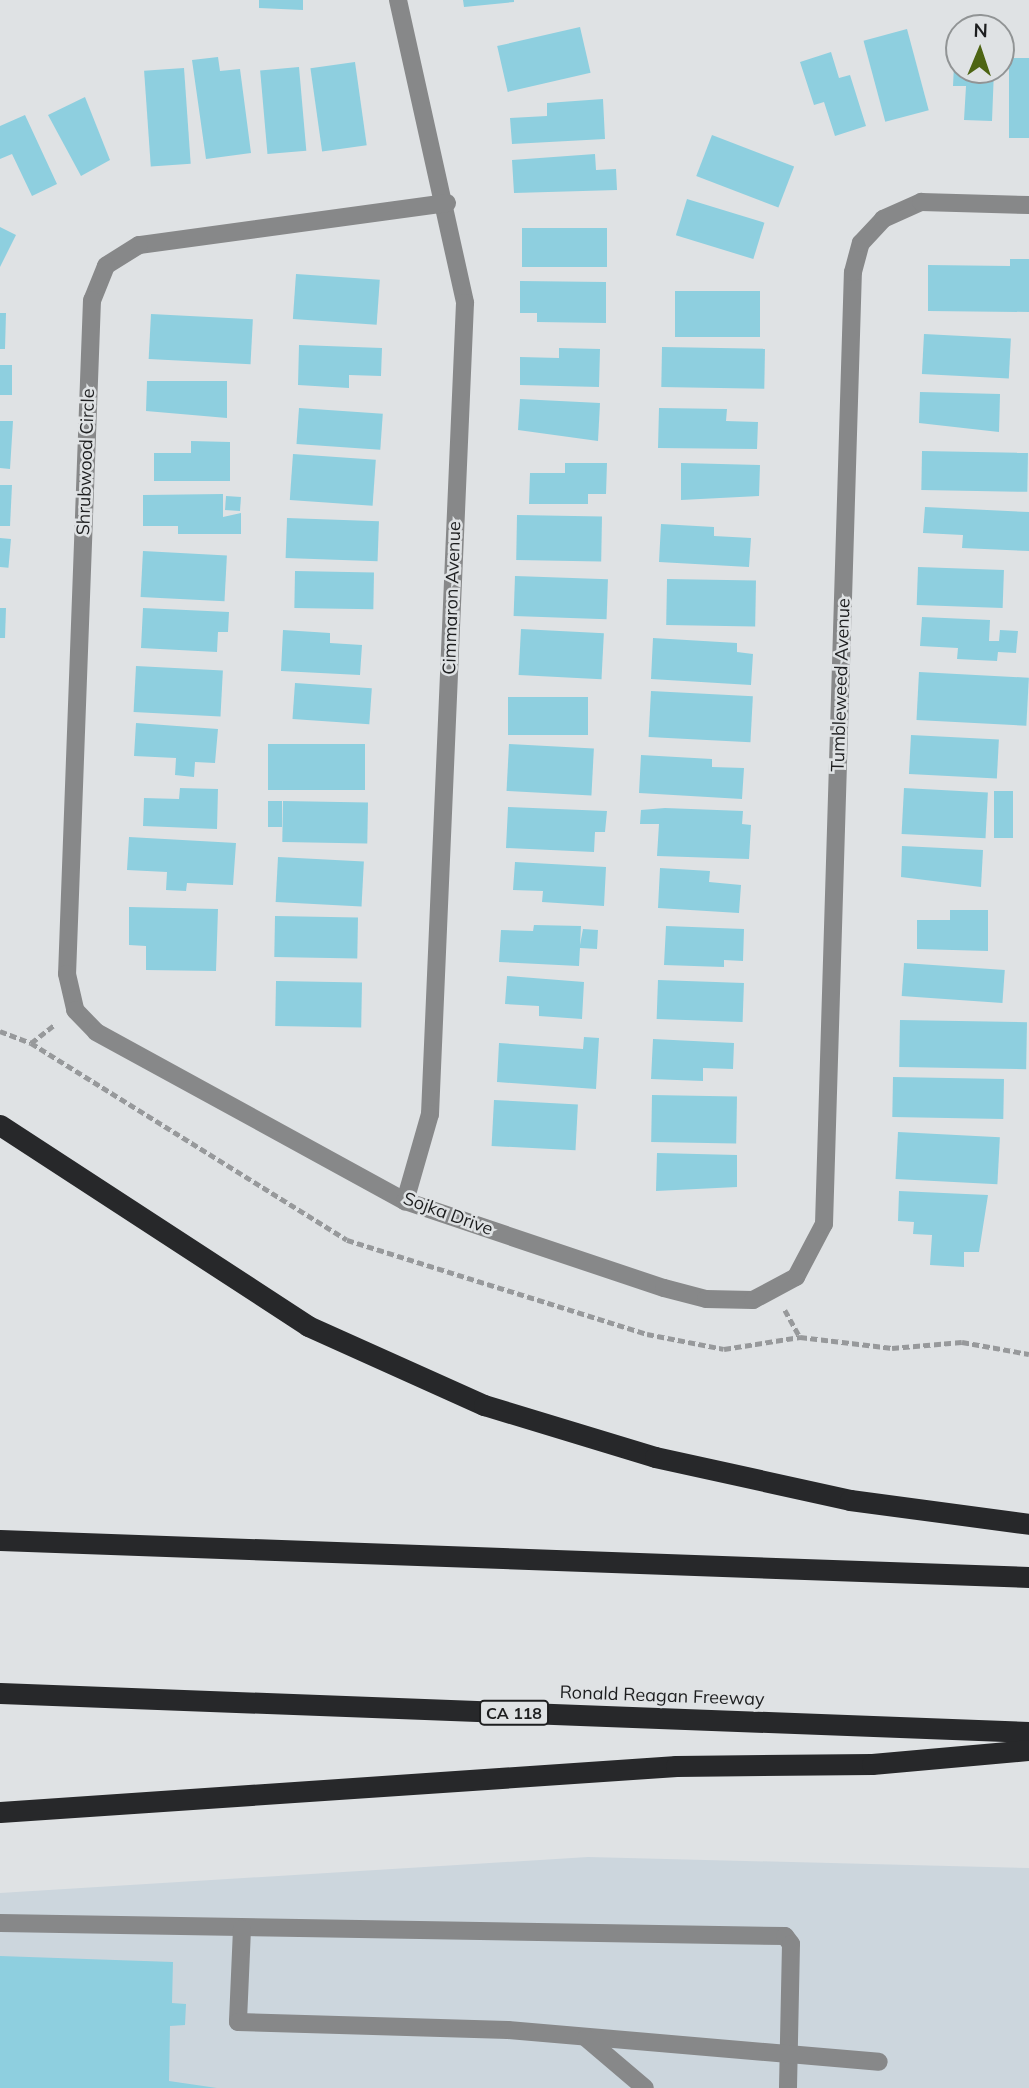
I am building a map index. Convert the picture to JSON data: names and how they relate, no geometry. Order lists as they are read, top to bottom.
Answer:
{
  "streets": {
    "highway": ["Ronald Reagan Freeway", "CA 118"],
    "street": [
      "Shrubwood Circle",
      "Cimmaron Avenue",
      "Tumbleweed Avenue",
      "Sojka Drive"
    ]
  },
  "crossings": [
    ["Shrubwood Circle", "Cimmaron Avenue"],
    ["Shrubwood Circle", "Sojka Drive"],
    ["Cimmaron Avenue", "Sojka Drive"],
    ["Tumbleweed Avenue", "Sojka Drive"]
  ],
  "north": "top"
}
